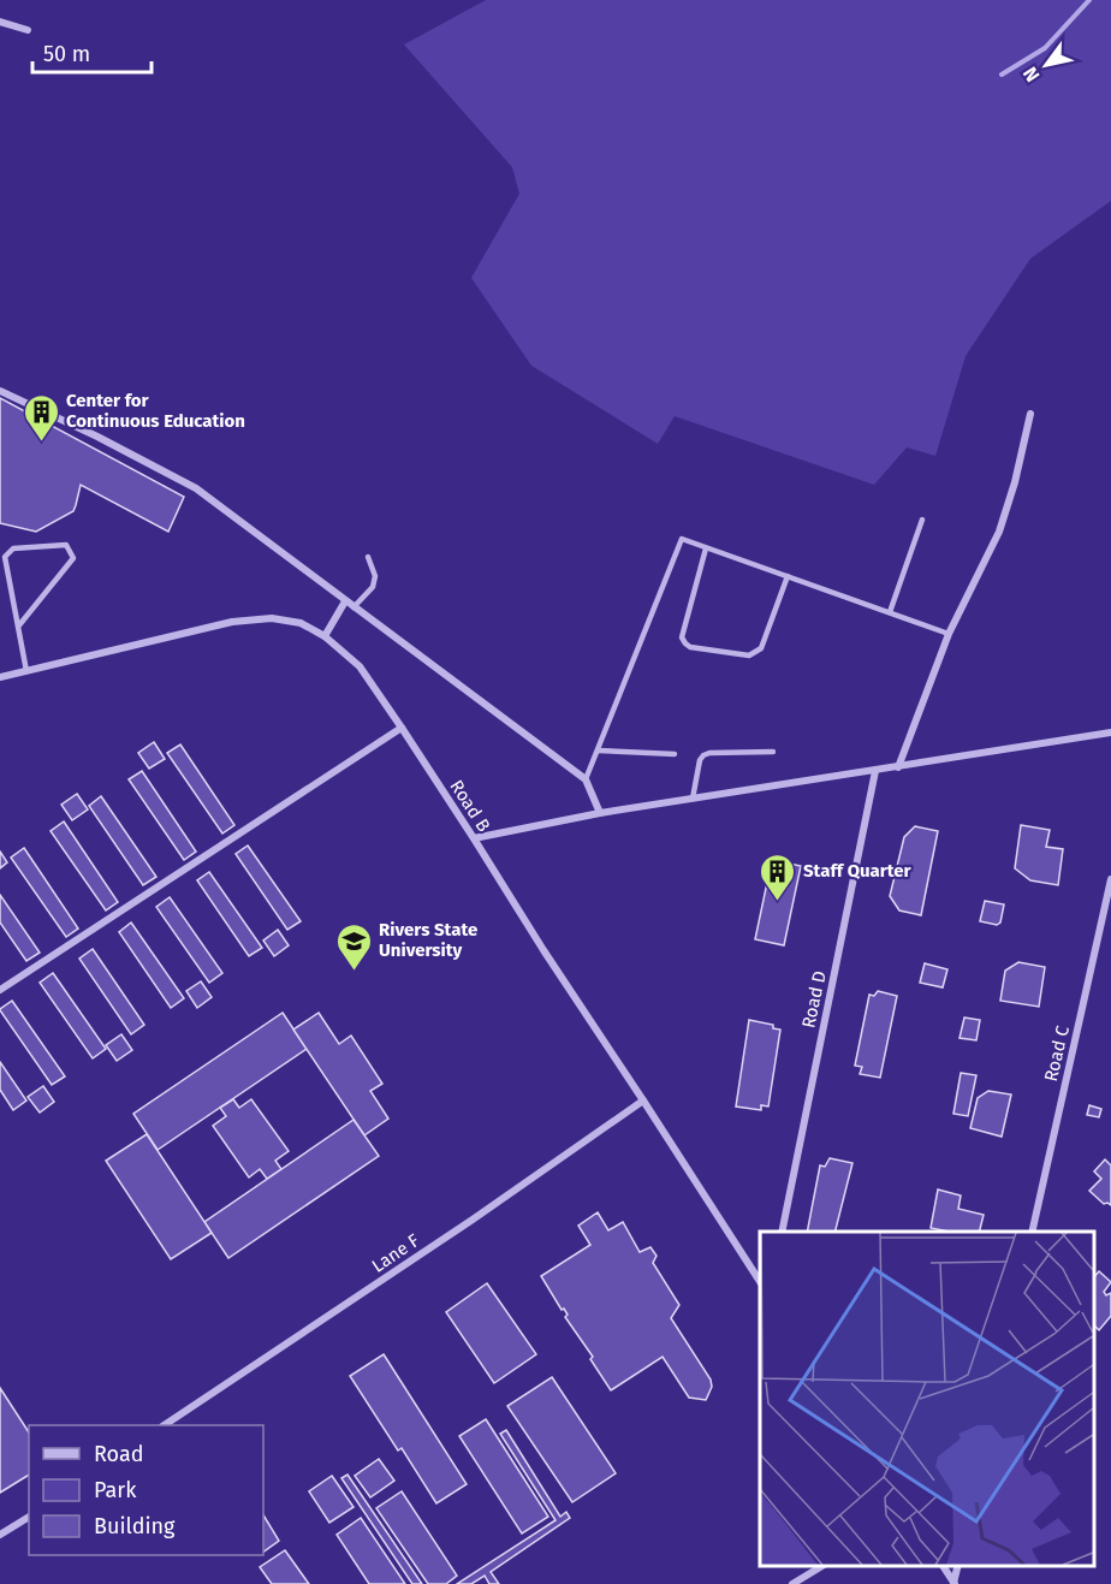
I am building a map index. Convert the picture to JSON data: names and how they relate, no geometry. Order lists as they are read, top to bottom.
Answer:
{
  "streets": {
    "street": [
      "Road B",
      "Road D",
      "Road C",
      "Lane F"
    ]
  },
  "crossings": [
    ["Road B", "Lane F"]
  ],
  "places": {
    "building": ["Center for Continuous Education", "Staff Quarter"],
    "school or university": ["Rivers State University"]
  },
  "legend": ["Road", "Park", "Building"],
  "scale_bar": "50 m",
  "north": "bottom left"
}
